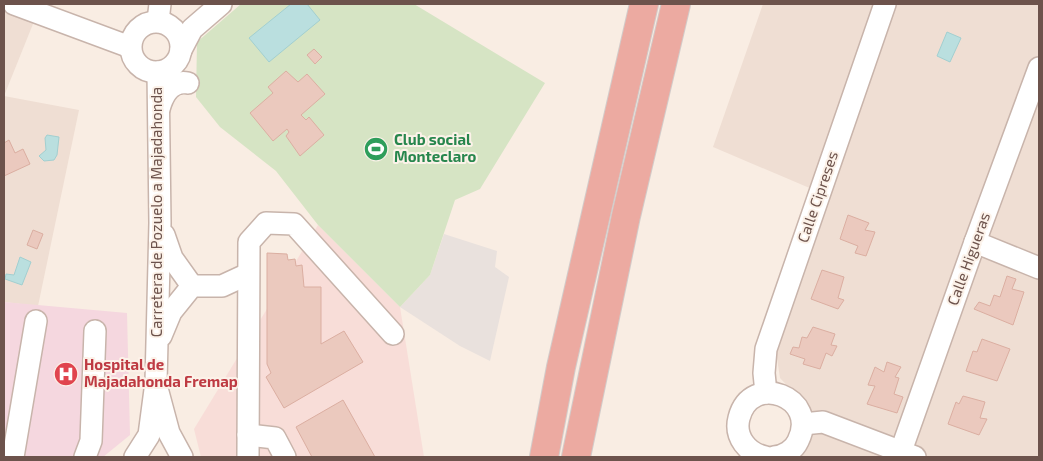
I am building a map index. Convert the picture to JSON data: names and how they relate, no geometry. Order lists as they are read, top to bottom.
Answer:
{
  "streets": {
    "street": ["Calle Cipreses", "Carretera de Pozuelo a Majadahonda", "Calle Higueras"]
  },
  "places": {
    "sports": ["Club social Monteclaro"],
    "hospital": ["Hospital de Majadahonda Fremap"]
  }
}
